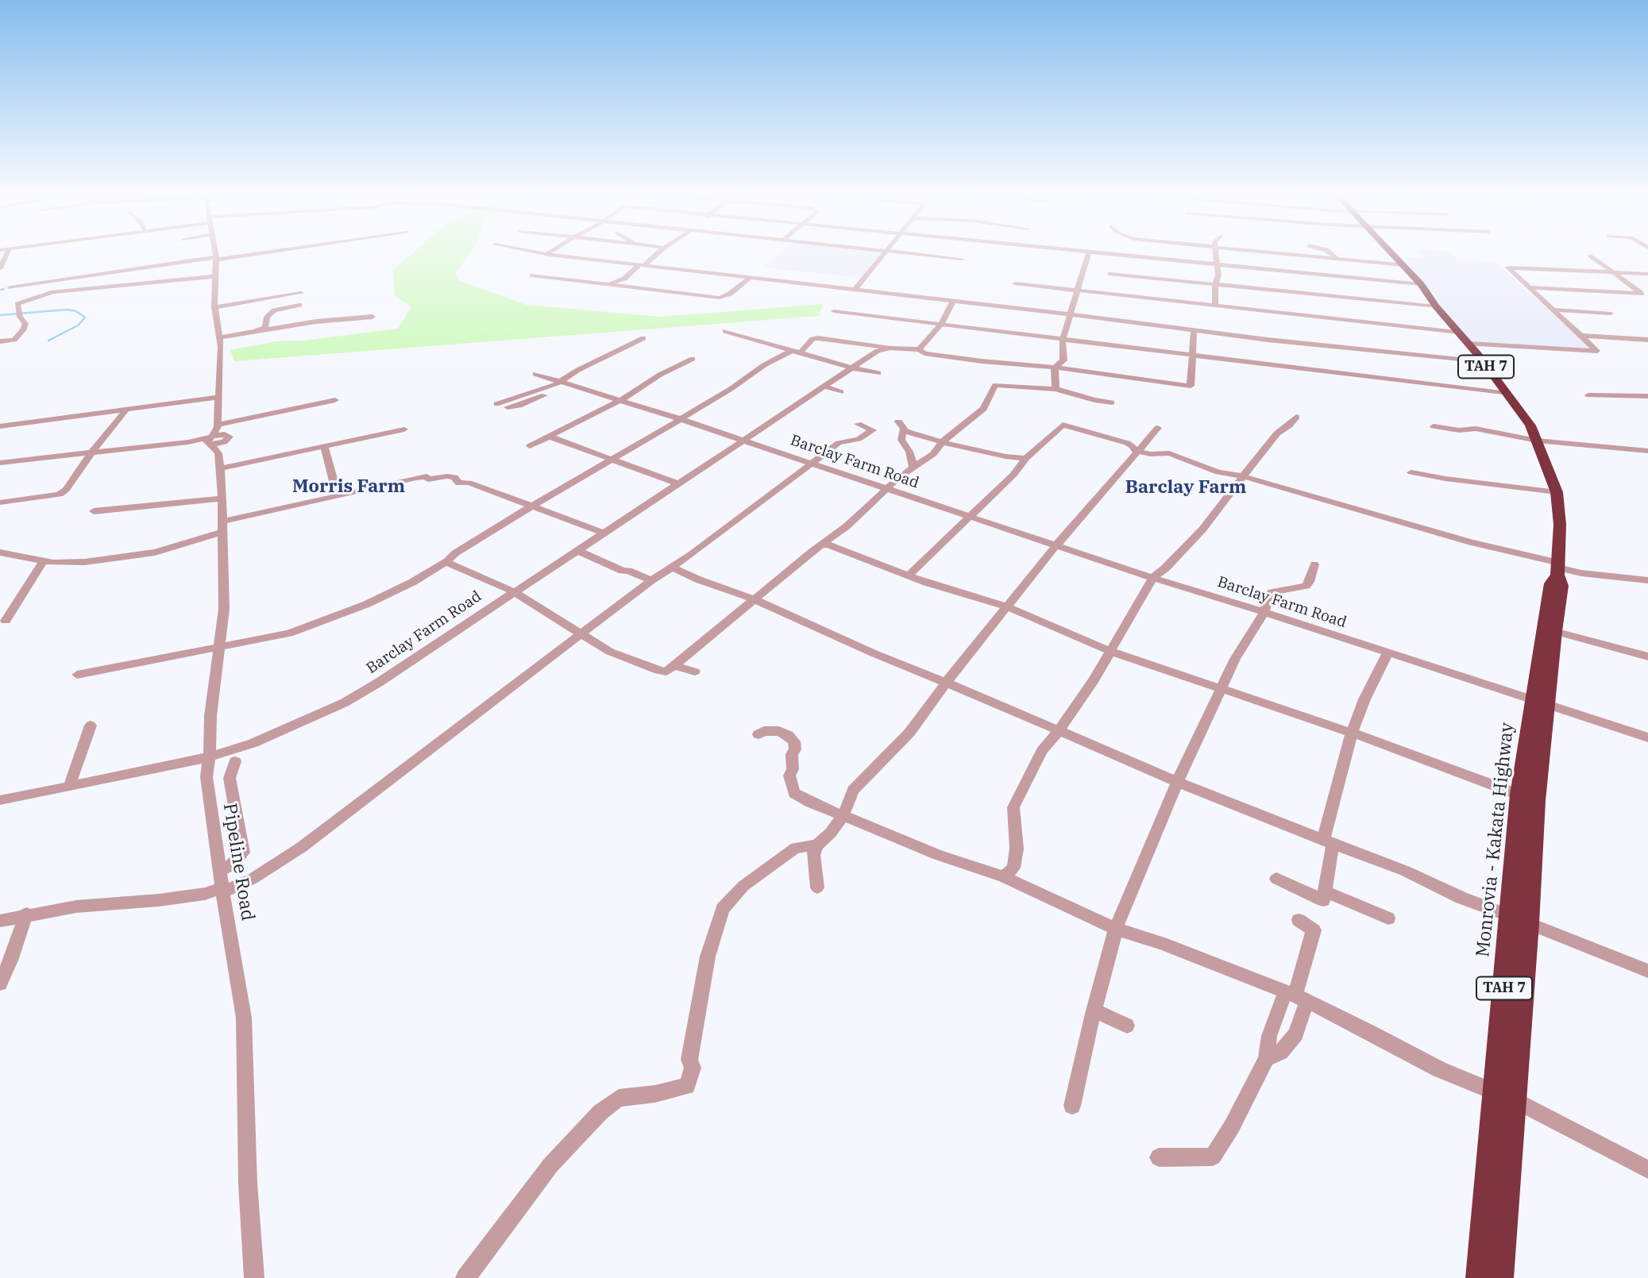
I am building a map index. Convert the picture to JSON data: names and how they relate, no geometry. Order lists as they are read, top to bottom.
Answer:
{
  "streets": {
    "highway": ["TAH 7", "Monrovia - Kakata Highway"],
    "street": ["Barclay Farm Road", "Pipeline Road"]
  },
  "crossings": [
    ["Barclay Farm Road", "Monrovia - Kakata Highway"],
    ["Barclay Farm Road", "Pipeline Road"]
  ],
  "districts": ["Morris Farm", "Barclay Farm"]
}
